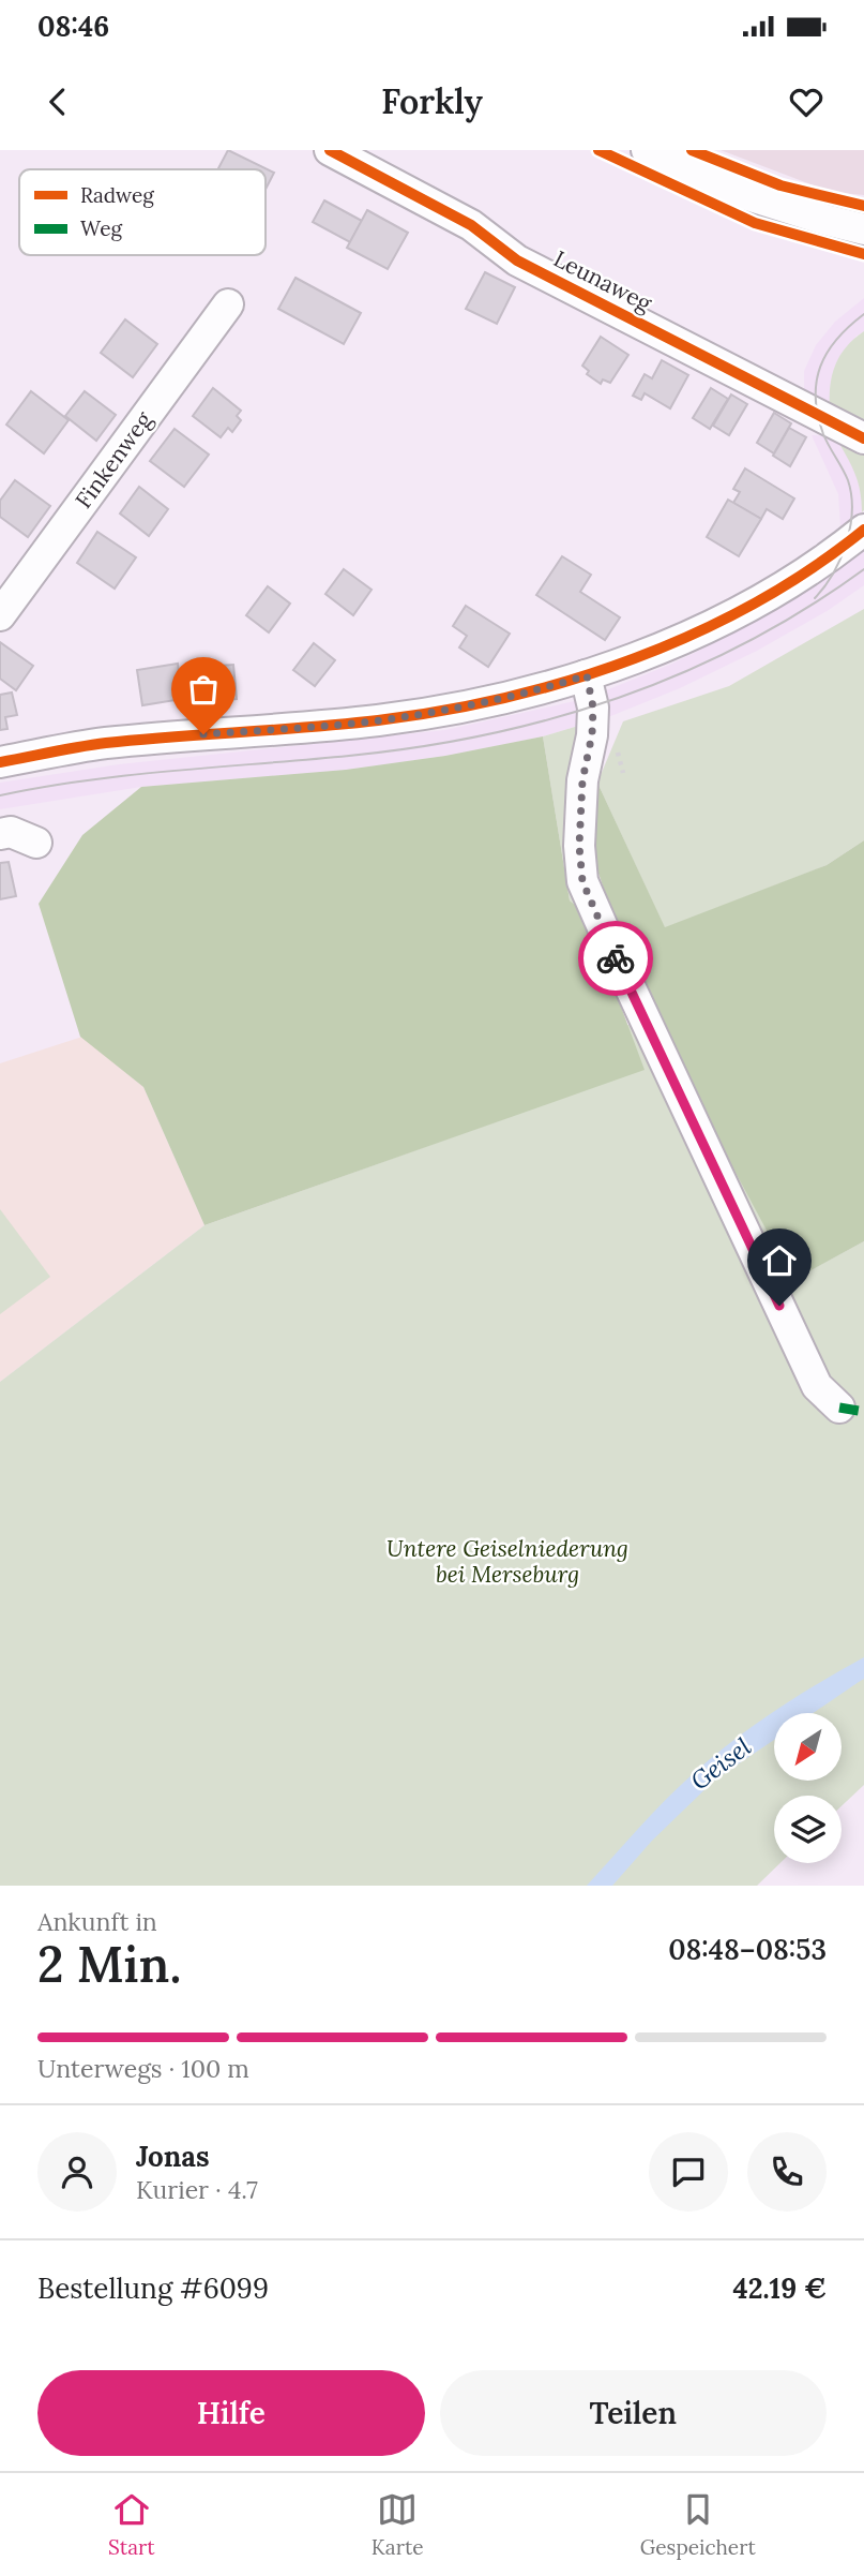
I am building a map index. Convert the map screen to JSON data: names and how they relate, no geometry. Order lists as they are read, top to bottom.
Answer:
{
  "streets": {
    "street": ["Leunaweg", "Finkenweg"]
  },
  "water": ["Geisel"],
  "parks": ["Untere Geiselniederung bei Merseburg"],
  "legend": ["Radweg", "Weg"],
  "north": "bottom left",
  "page": {
    "status": "08:46",
    "header": "Forkly",
    "heading": ["2 Min.", "Ankunft in", "08:48–08:53"],
    "panel": [
      "Jonas",
      "Kurier · 4.7",
      "Bestellung #6099",
      "42.19 €"
    ],
    "bar": "Unterwegs · 100 m",
    "buttons": ["Hilfe", "Teilen"],
    "tabs": ["Start", "Karte", "Gespeichert"]
  }
}
